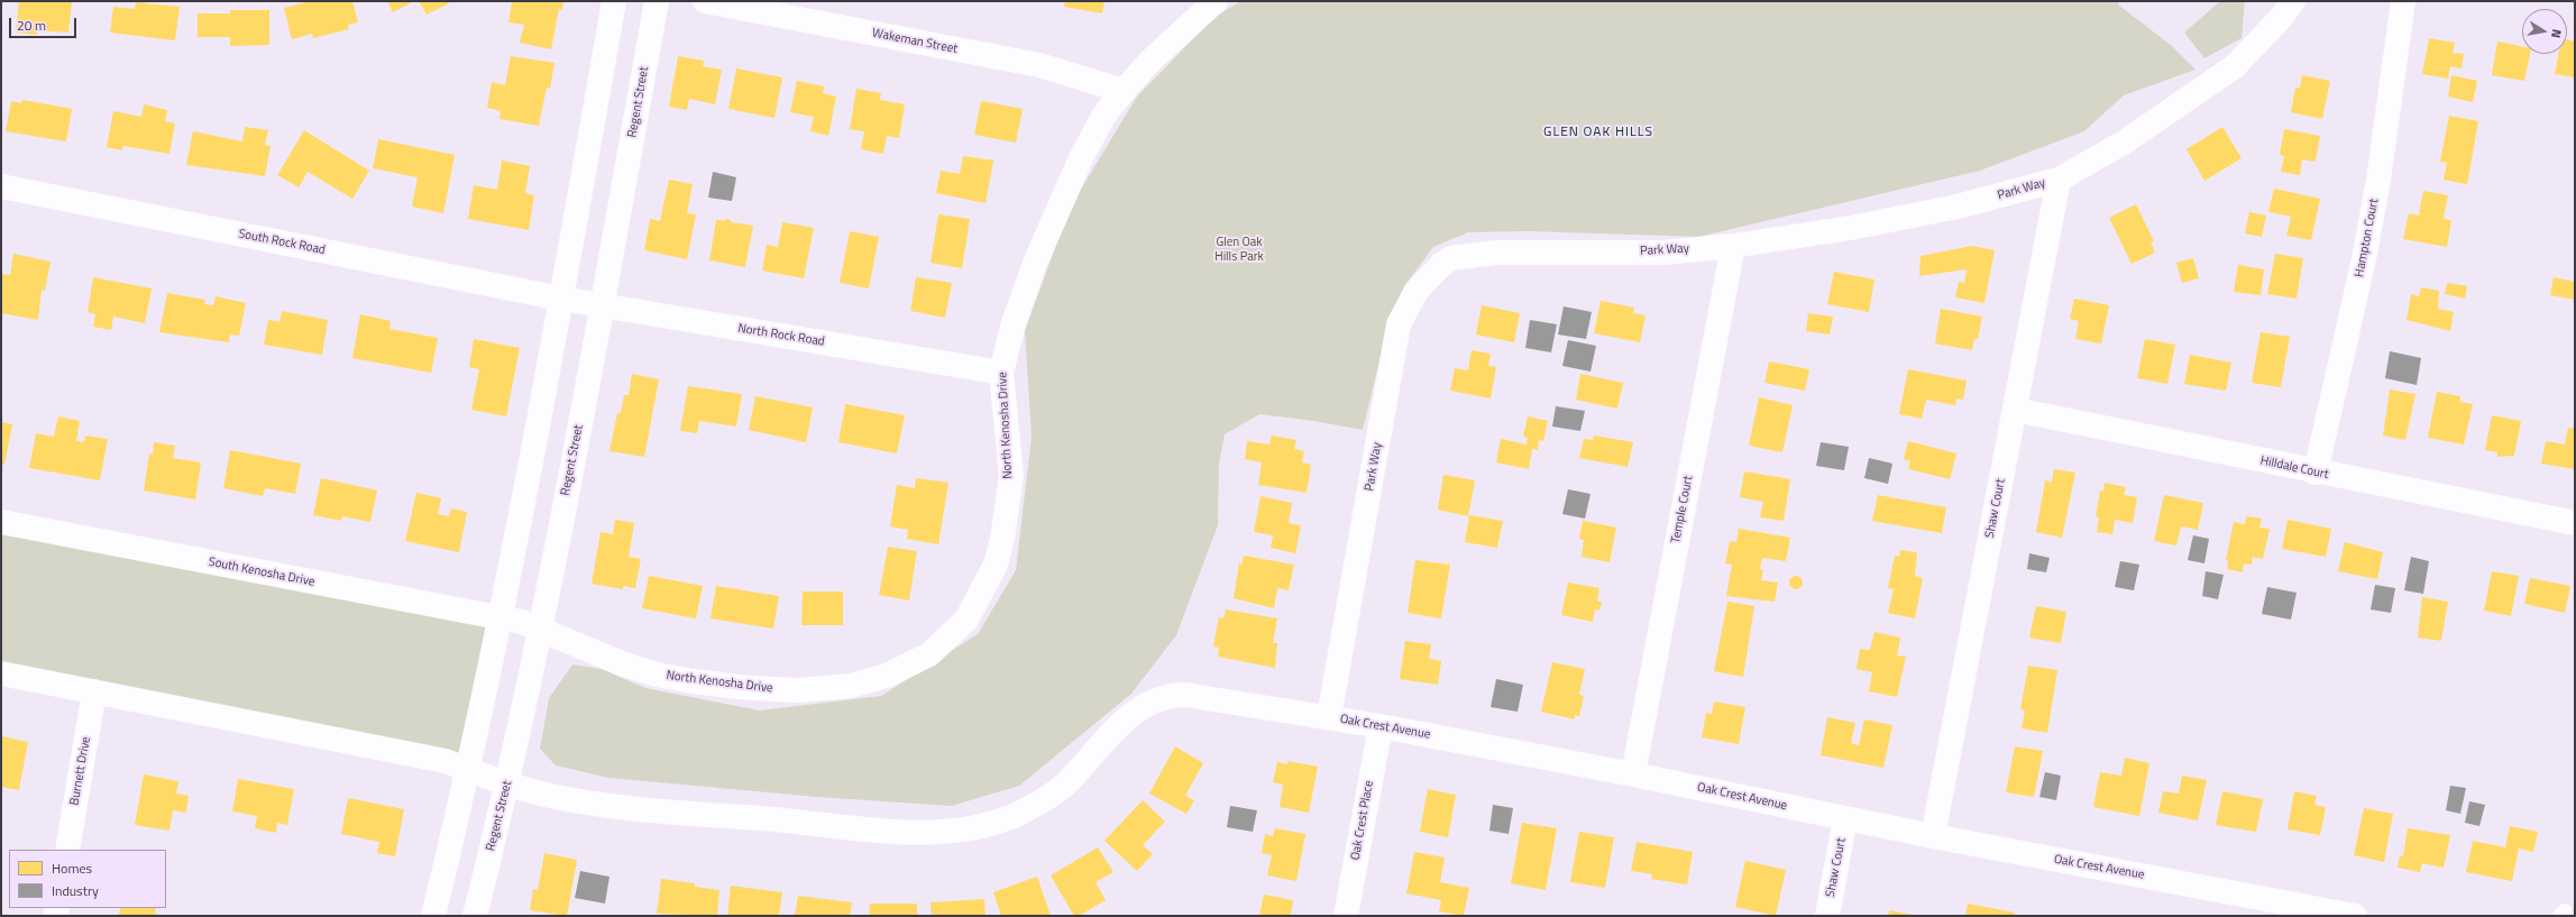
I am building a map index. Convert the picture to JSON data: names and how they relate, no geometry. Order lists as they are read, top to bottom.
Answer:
{
  "streets": {
    "street": [
      "Wakeman Street",
      "Regent Street",
      "Park Way",
      "Hampton Court",
      "South Rock Road",
      "North Rock Road",
      "North Kenosha Drive",
      "Hilldale Court",
      "Shaw Court",
      "Temple Court",
      "South Kenosha Drive",
      "Oak Crest Avenue",
      "Burnett Drive",
      "Oak Crest Place"
    ]
  },
  "crossings": [
    ["Wakeman Street", "North Kenosha Drive"],
    ["Regent Street", "South Rock Road"],
    ["Regent Street", "North Rock Road"],
    ["Regent Street", "North Kenosha Drive"],
    ["Regent Street", "South Kenosha Drive"],
    ["Regent Street", "Oak Crest Avenue"],
    ["Park Way", "Shaw Court"],
    ["Park Way", "Temple Court"],
    ["Park Way", "Oak Crest Avenue"],
    ["Hampton Court", "Hilldale Court"],
    ["South Rock Road", "North Rock Road"],
    ["North Rock Road", "North Kenosha Drive"],
    ["North Kenosha Drive", "South Kenosha Drive"],
    ["Hilldale Court", "Shaw Court"],
    ["Shaw Court", "Oak Crest Avenue"],
    ["Temple Court", "Oak Crest Avenue"],
    ["Oak Crest Avenue", "Oak Crest Place"]
  ],
  "districts": ["GLEN OAK HILLS"],
  "parks": ["Glen Oak Hills Park"],
  "legend": ["Homes", "Industry"],
  "scale_bar": "20 m",
  "north": "right"
}
